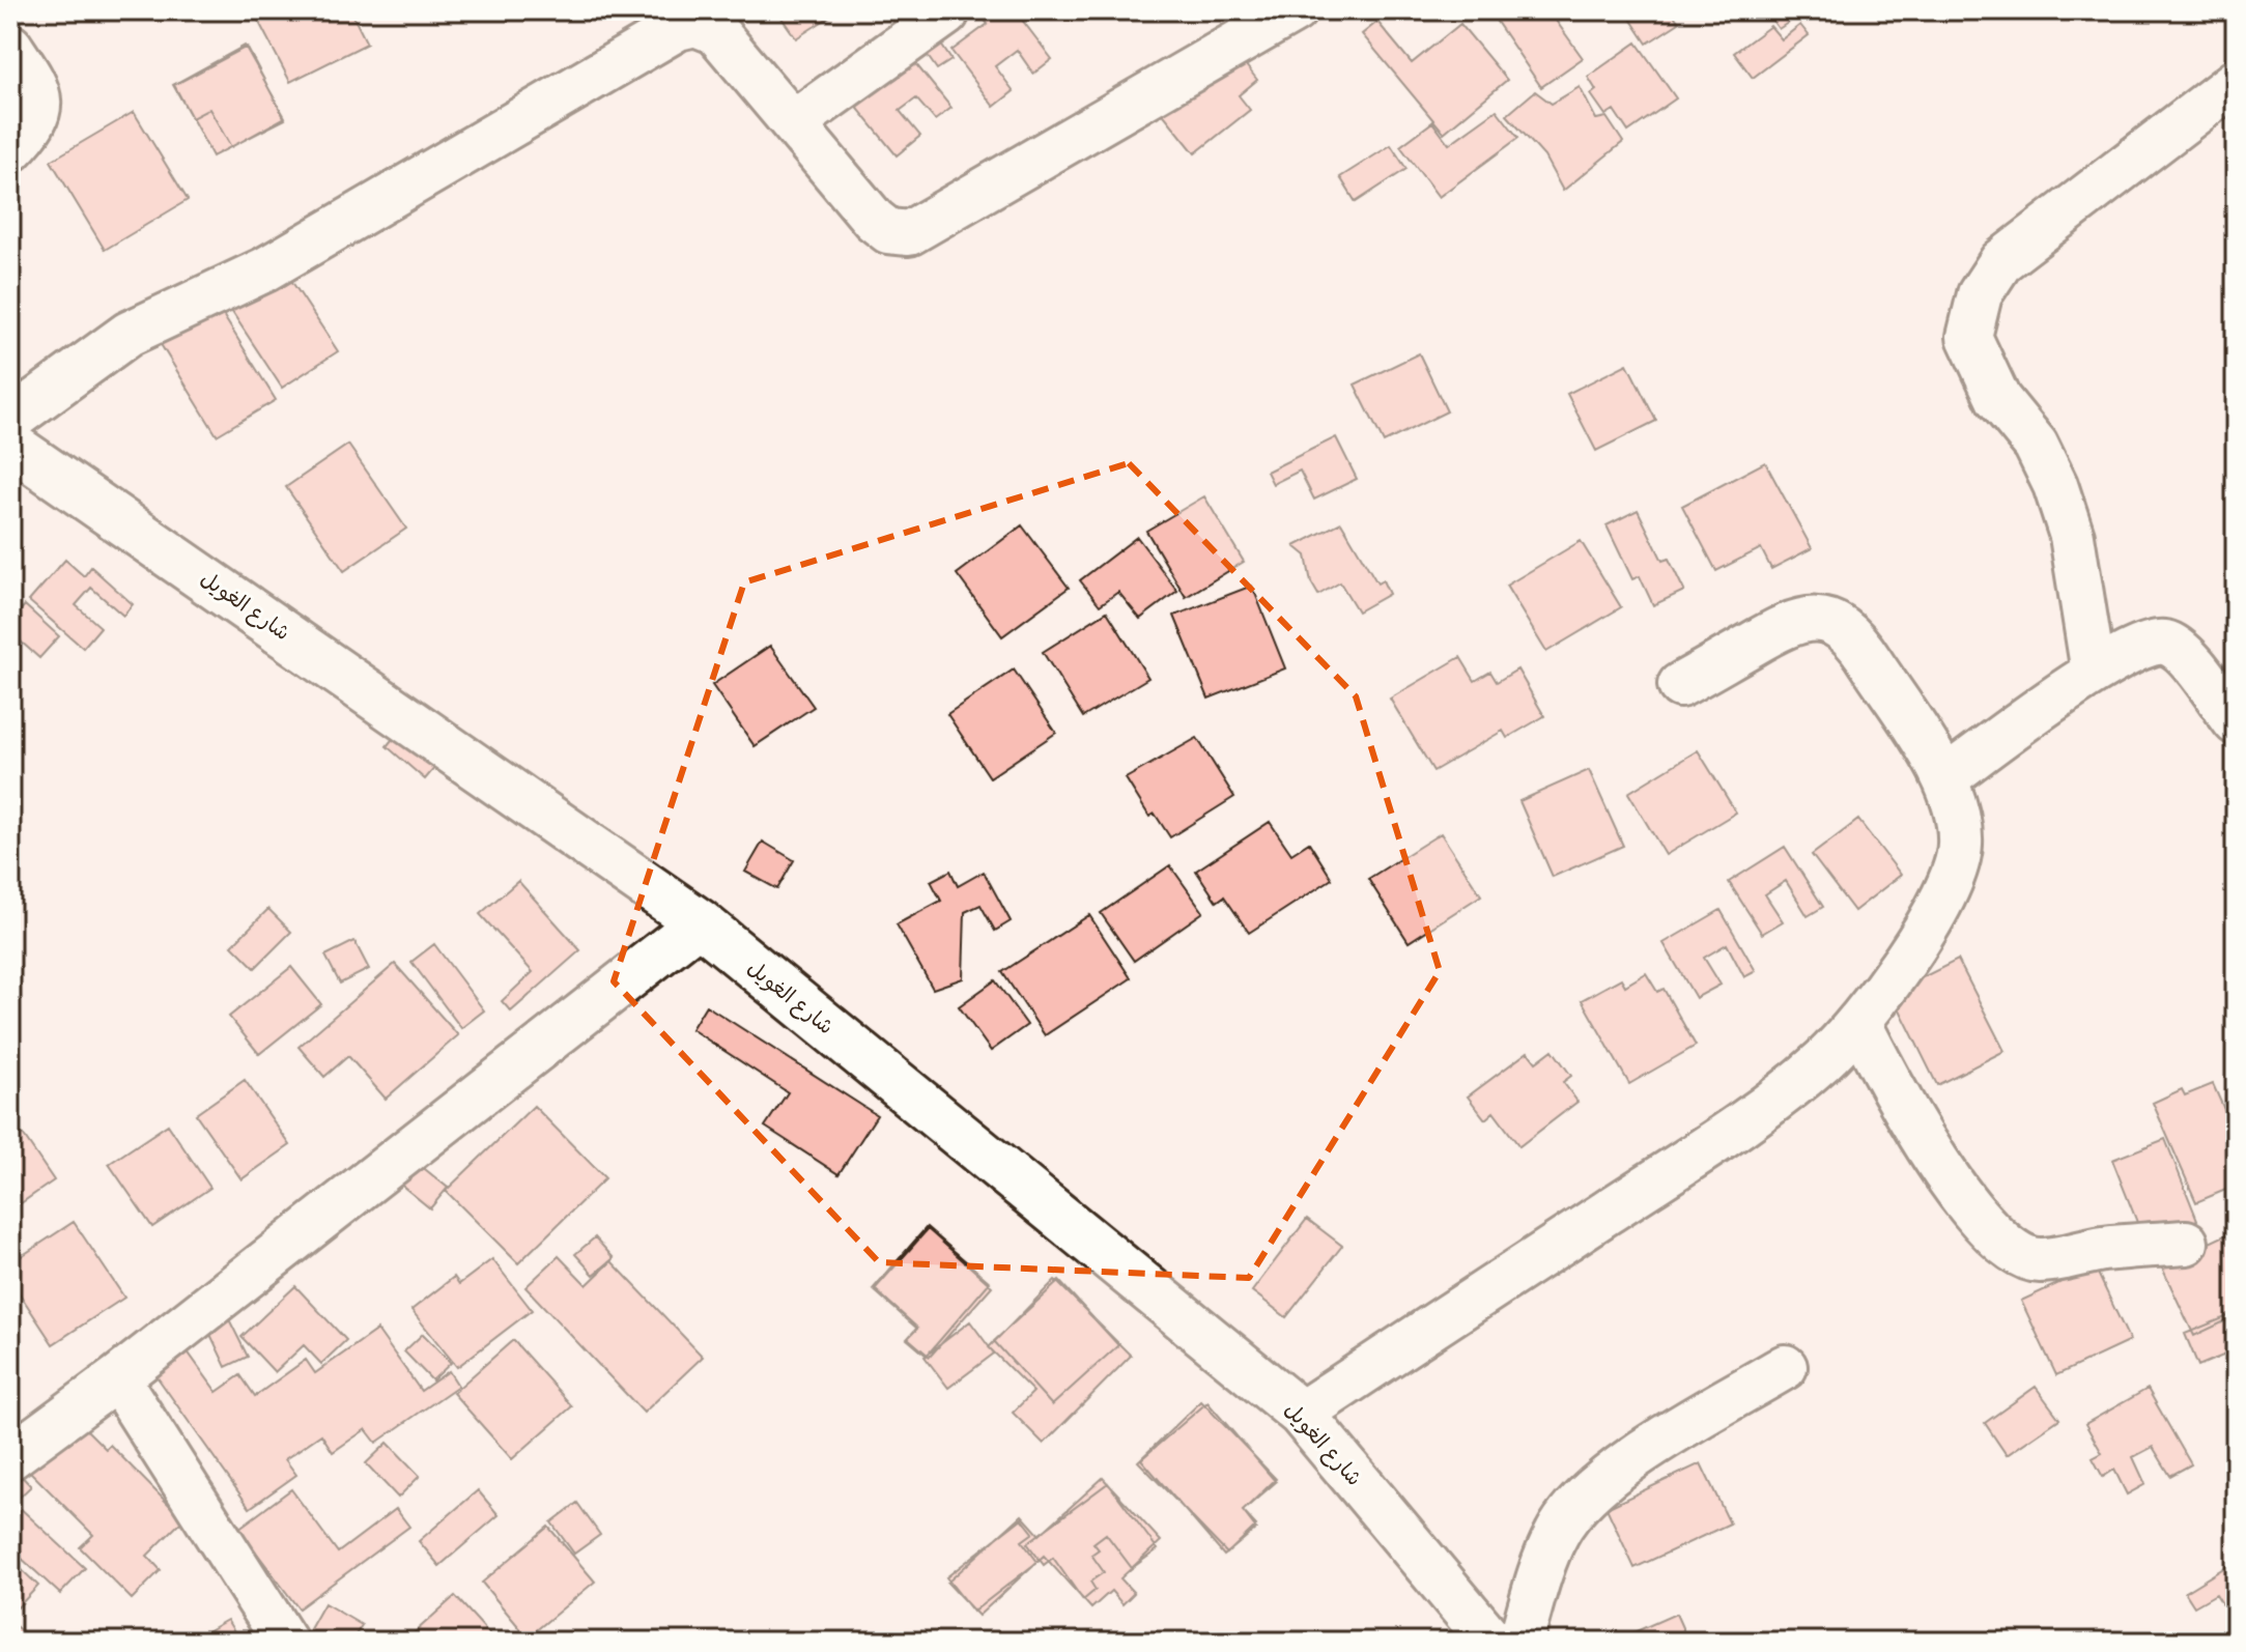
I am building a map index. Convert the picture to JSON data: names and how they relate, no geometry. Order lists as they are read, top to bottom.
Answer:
{
  "streets": {
    "street": ["شارع الغويل"]
  }
}
